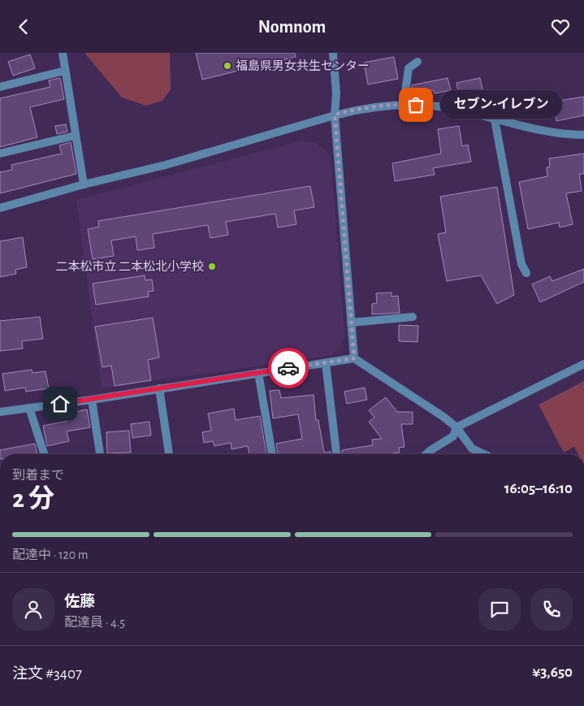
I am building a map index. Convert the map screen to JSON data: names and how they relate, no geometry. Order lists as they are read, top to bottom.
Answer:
{
  "places": ["福島県男女共生センター", "セブン-イレブン", "二本松市立 二本松北小学校"],
  "page": {
    "header": "Nomnom",
    "bubble": "セブン-イレブン",
    "heading": ["2 分", "到着まで", "16:05–16:10"],
    "panel": [
      "佐藤",
      "配達員 · 4.5",
      "注文 #3407",
      "¥3,650"
    ],
    "bar": "配達中 · 120 m"
  }
}
